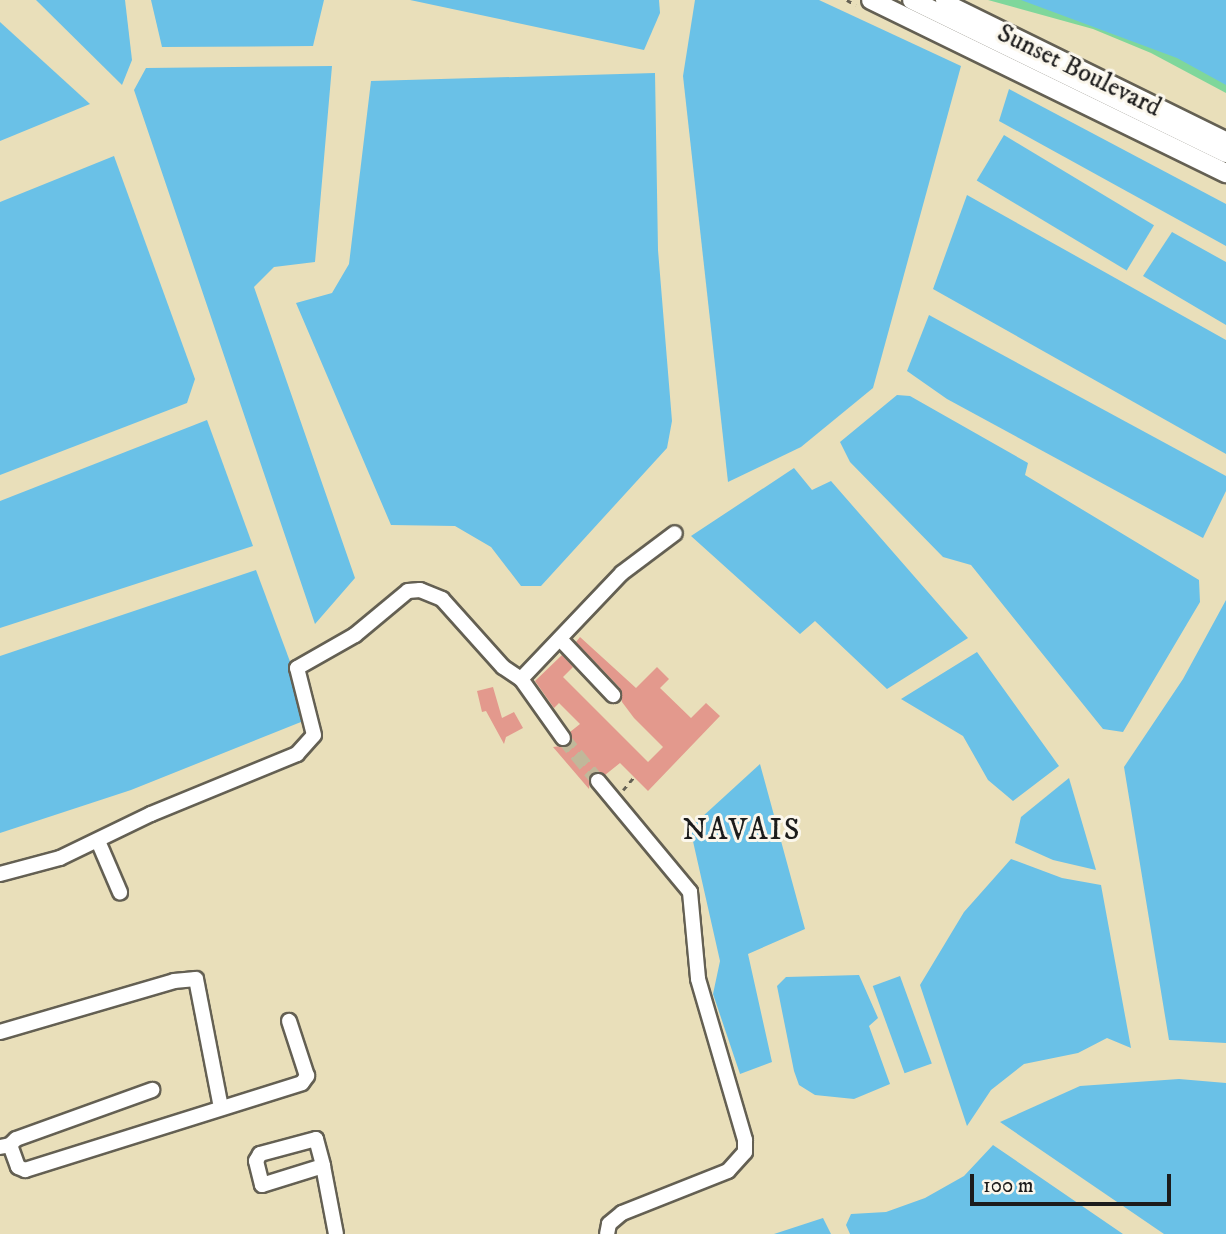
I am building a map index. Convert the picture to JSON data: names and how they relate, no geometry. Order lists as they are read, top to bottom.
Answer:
{
  "streets": {
    "main road": ["Sunset Boulevard"]
  },
  "districts": ["NAVAIS"],
  "scale_bar": "100 m"
}
